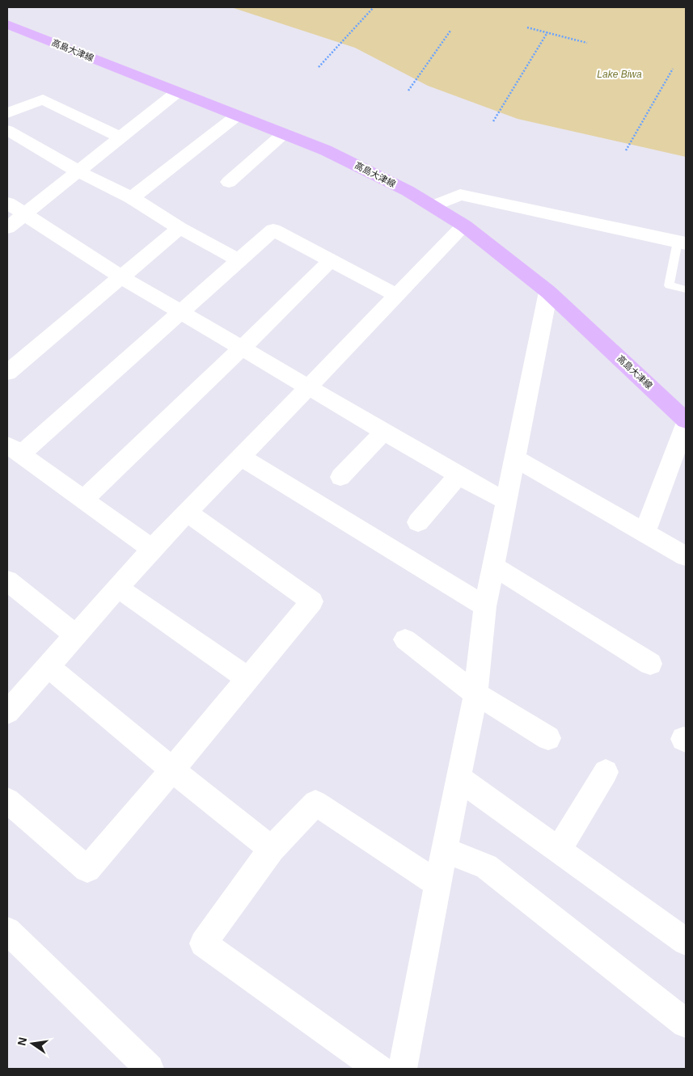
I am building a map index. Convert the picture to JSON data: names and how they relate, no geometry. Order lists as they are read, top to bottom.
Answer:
{
  "streets": {
    "main road": ["高島大津線"]
  },
  "water": ["Lake Biwa"],
  "north": "left"
}
